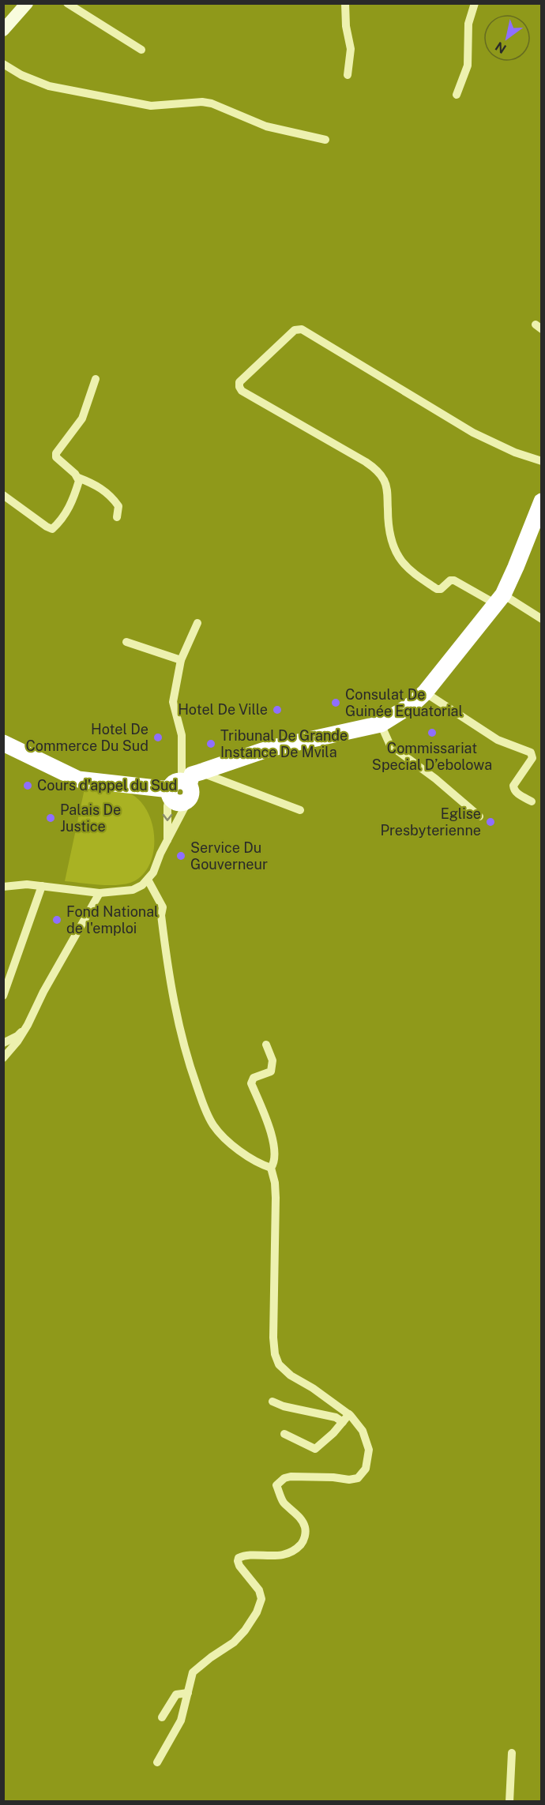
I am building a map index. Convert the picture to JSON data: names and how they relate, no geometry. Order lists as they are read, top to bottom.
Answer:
{
  "places": [
    "Consulat De Guinée Equatorial",
    "Hotel De Ville",
    "Commissariat Special D’ebolowa",
    "Hotel De Commerce Du Sud",
    "Tribunal De Grande Instance De Mvila",
    "Cours d'appel du Sud",
    "Palais De Justice",
    "Eglise Presbyterienne",
    "Service Du Gouverneur",
    "Fond National de l'emploi"
  ],
  "north": "bottom left"
}
